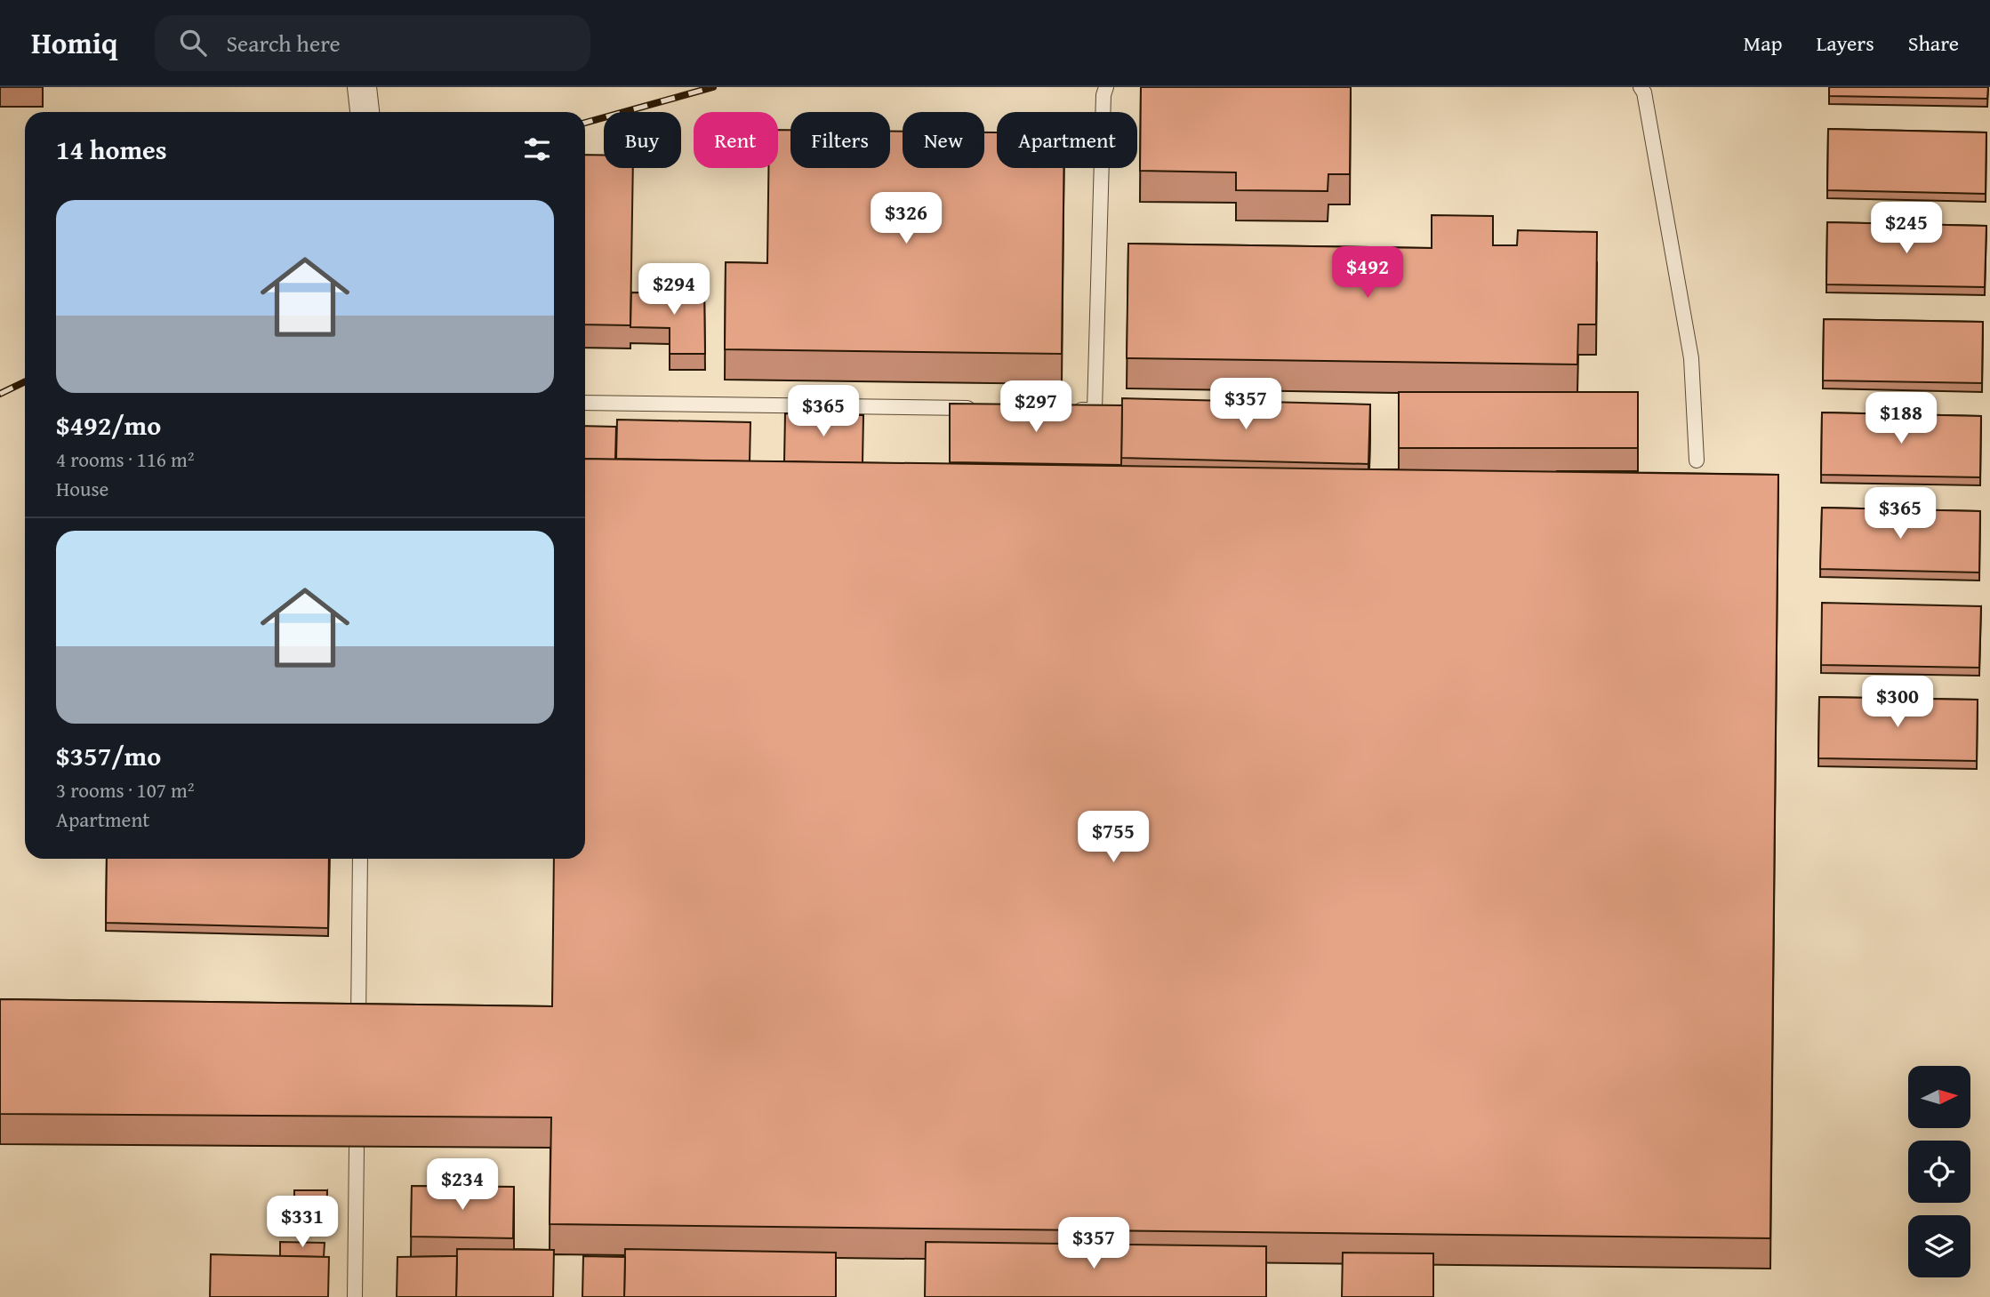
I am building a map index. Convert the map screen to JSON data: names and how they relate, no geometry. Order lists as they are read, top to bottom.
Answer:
{
  "north": "right",
  "page": {
    "header": "Homiq",
    "search": "Search here",
    "nav": ["Map", "Layers", "Share"],
    "chip": [
      "Buy",
      "Rent",
      "Filters",
      "New",
      "Apartment"
    ],
    "heading": "14 homes",
    "list": [
      {
        "name": "$492/mo",
        "note": "4 rooms · 116 m² · House"
      },
      {
        "name": "$357/mo",
        "note": "3 rooms · 107 m² · Apartment"
      }
    ],
    "price": [
      "$326",
      "$245",
      "$492",
      "$294",
      "$357",
      "$297",
      "$365",
      "$188",
      "$365",
      "$300",
      "$755",
      "$234",
      "$331",
      "$357"
    ]
  }
}
